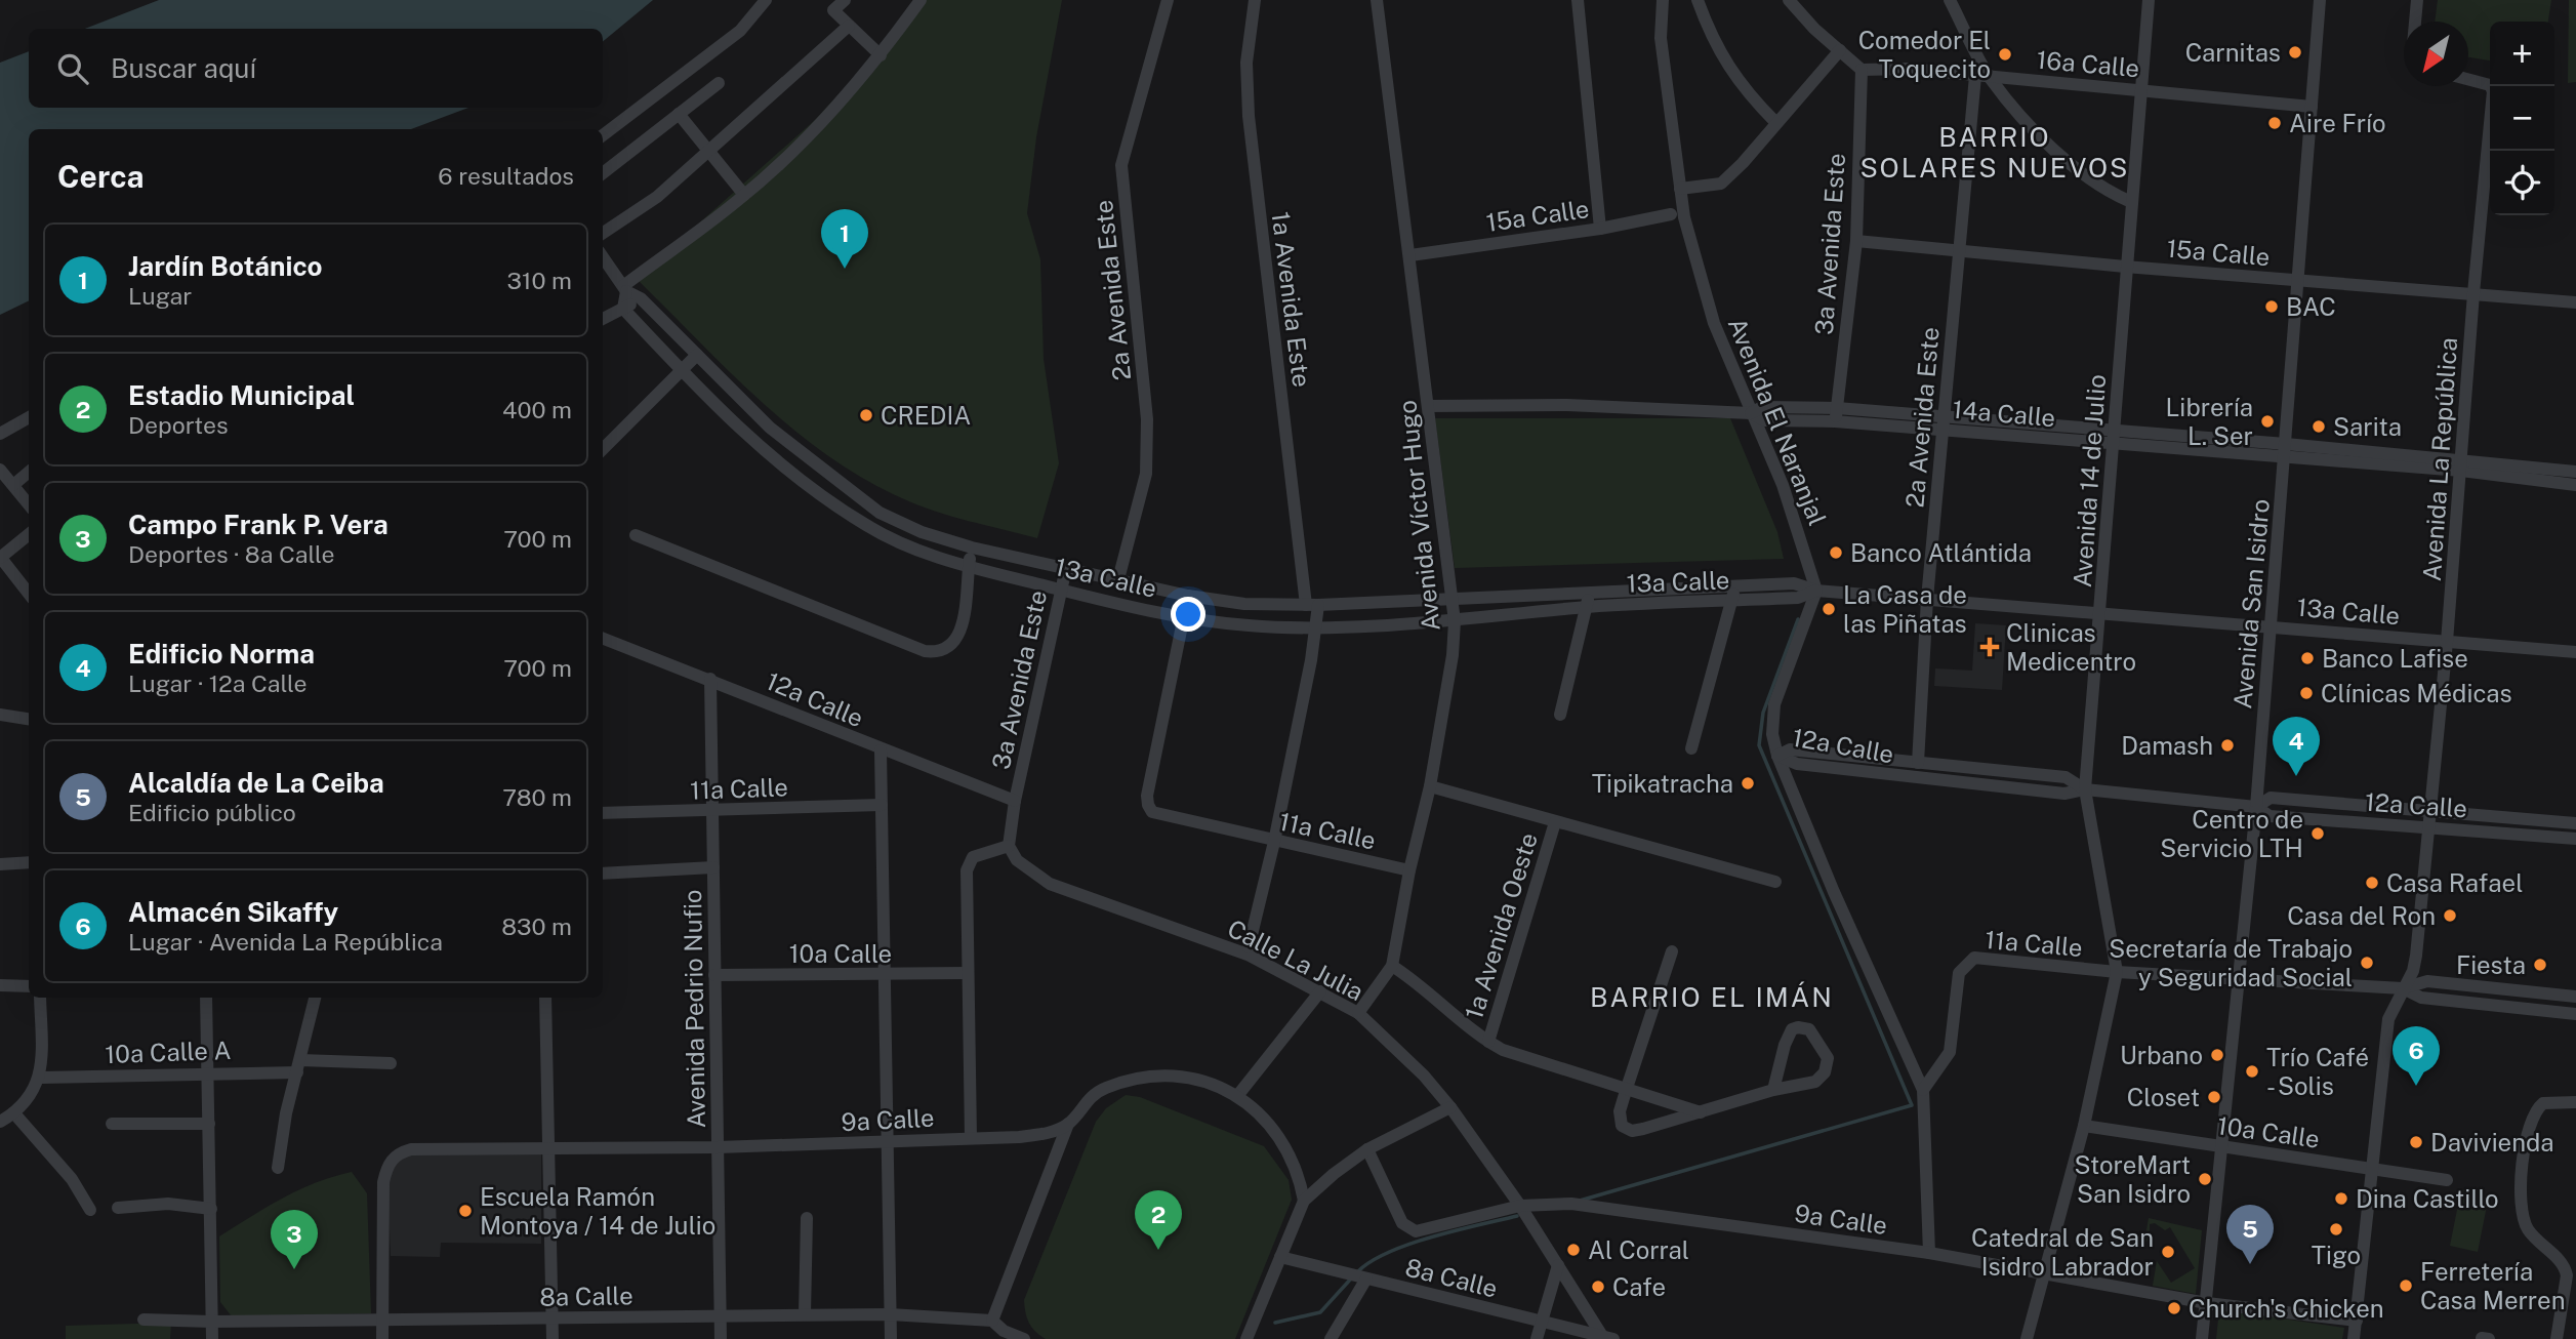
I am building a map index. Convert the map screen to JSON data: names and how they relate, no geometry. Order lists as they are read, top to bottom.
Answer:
{
  "streets": {
    "street": [
      "16a Calle",
      "15a Calle",
      "3a Avenida Este",
      "2a Avenida Este",
      "1a Avenida Este",
      "14a Calle",
      "Avenida El Naranjal",
      "Avenida La República",
      "Avenida 14 de Julio",
      "Avenida Víctor Hugo",
      "13a Calle",
      "Avenida San Isidro",
      "12a Calle",
      "11a Calle",
      "1a Avenida Oeste",
      "10a Calle",
      "Calle La Julia",
      "Avenida Pedrio Nufio",
      "10a Calle A",
      "9a Calle",
      "8a Calle"
    ]
  },
  "crossings": [
    ["16a Calle", "3a Avenida Este"],
    ["16a Calle", "2a Avenida Este"],
    ["16a Calle", "Avenida 14 de Julio"],
    ["16a Calle", "Avenida San Isidro"],
    ["15a Calle", "3a Avenida Este"],
    ["15a Calle", "2a Avenida Este"],
    ["15a Calle", "Avenida La República"],
    ["15a Calle", "Avenida 14 de Julio"],
    ["15a Calle", "Avenida Víctor Hugo"],
    ["15a Calle", "Avenida San Isidro"],
    ["3a Avenida Este", "13a Calle"],
    ["3a Avenida Este", "12a Calle"],
    ["2a Avenida Este", "14a Calle"],
    ["2a Avenida Este", "13a Calle"],
    ["2a Avenida Este", "12a Calle"],
    ["1a Avenida Este", "13a Calle"],
    ["1a Avenida Este", "11a Calle"],
    ["14a Calle", "Avenida La República"],
    ["14a Calle", "Avenida 14 de Julio"],
    ["14a Calle", "Avenida San Isidro"],
    ["Avenida El Naranjal", "13a Calle"],
    ["Avenida La República", "13a Calle"],
    ["Avenida La República", "12a Calle"],
    ["Avenida La República", "11a Calle"],
    ["Avenida La República", "10a Calle"],
    ["Avenida La República", "9a Calle"],
    ["Avenida 14 de Julio", "13a Calle"],
    ["Avenida 14 de Julio", "12a Calle"],
    ["Avenida 14 de Julio", "11a Calle"],
    ["Avenida 14 de Julio", "10a Calle"],
    ["Avenida 14 de Julio", "9a Calle"],
    ["Avenida Víctor Hugo", "13a Calle"],
    ["Avenida Víctor Hugo", "11a Calle"],
    ["Avenida Víctor Hugo", "Calle La Julia"],
    ["13a Calle", "Avenida San Isidro"],
    ["13a Calle", "11a Calle"],
    ["Avenida San Isidro", "12a Calle"],
    ["Avenida San Isidro", "11a Calle"],
    ["Avenida San Isidro", "10a Calle"],
    ["Avenida San Isidro", "9a Calle"],
    ["12a Calle", "Avenida Pedrio Nufio"],
    ["11a Calle", "Avenida Pedrio Nufio"],
    ["10a Calle", "Avenida Pedrio Nufio"],
    ["Calle La Julia", "9a Calle"],
    ["Calle La Julia", "8a Calle"],
    ["Avenida Pedrio Nufio", "9a Calle"],
    ["Avenida Pedrio Nufio", "8a Calle"],
    ["9a Calle", "8a Calle"]
  ],
  "districts": ["BARRIO SOLARES NUEVOS", "BARRIO EL IMÁN"],
  "places": {
    "other": [
      "Carnitas",
      "Comedor El Toquecito",
      "Aire Frío",
      "BAC",
      "CREDIA",
      "Librería L. Ser",
      "Sarita",
      "Banco Atlántida",
      "La Casa de las Piñatas",
      "Banco Lafise",
      "Clínicas Médicas",
      "Damash",
      "Tipikatracha",
      "Centro de Servicio LTH",
      "Casa Rafael",
      "Casa del Ron",
      "Secretaría de Trabajo y Seguridad Social",
      "Fiesta",
      "Urbano",
      "Trío Café - Solis",
      "Closet",
      "Davivienda",
      "StoreMart San Isidro",
      "Dina Castillo",
      "Escuela Ramón Montoya / 14 de Julio",
      "Tigo",
      "Al Corral",
      "Catedral de San Isidro Labrador",
      "Ferretería Casa Merren",
      "Cafe",
      "Church's Chicken"
    ],
    "health": ["Clinicas Medicentro"]
  },
  "north": "bottom left",
  "page": {
    "map_buttons": ["+", "−"],
    "search": "Buscar aquí",
    "heading": ["Cerca", "6 resultados"],
    "pins": [
      "1",
      "4",
      "6",
      "2",
      "5",
      "3"
    ],
    "list": [
      {
        "mark": "1",
        "name": "Jardín Botánico",
        "note": "Lugar",
        "value": "310 m"
      },
      {
        "mark": "2",
        "name": "Estadio Municipal",
        "note": "Deportes",
        "value": "400 m"
      },
      {
        "mark": "3",
        "name": "Campo Frank P. Vera",
        "note": "Deportes · 8a Calle",
        "value": "700 m"
      },
      {
        "mark": "4",
        "name": "Edificio Norma",
        "note": "Lugar · 12a Calle",
        "value": "700 m"
      },
      {
        "mark": "5",
        "name": "Alcaldía de La Ceiba",
        "note": "Edificio público",
        "value": "780 m"
      },
      {
        "mark": "6",
        "name": "Almacén Sikaffy",
        "note": "Lugar · Avenida La República",
        "value": "830 m"
      }
    ]
  }
}
